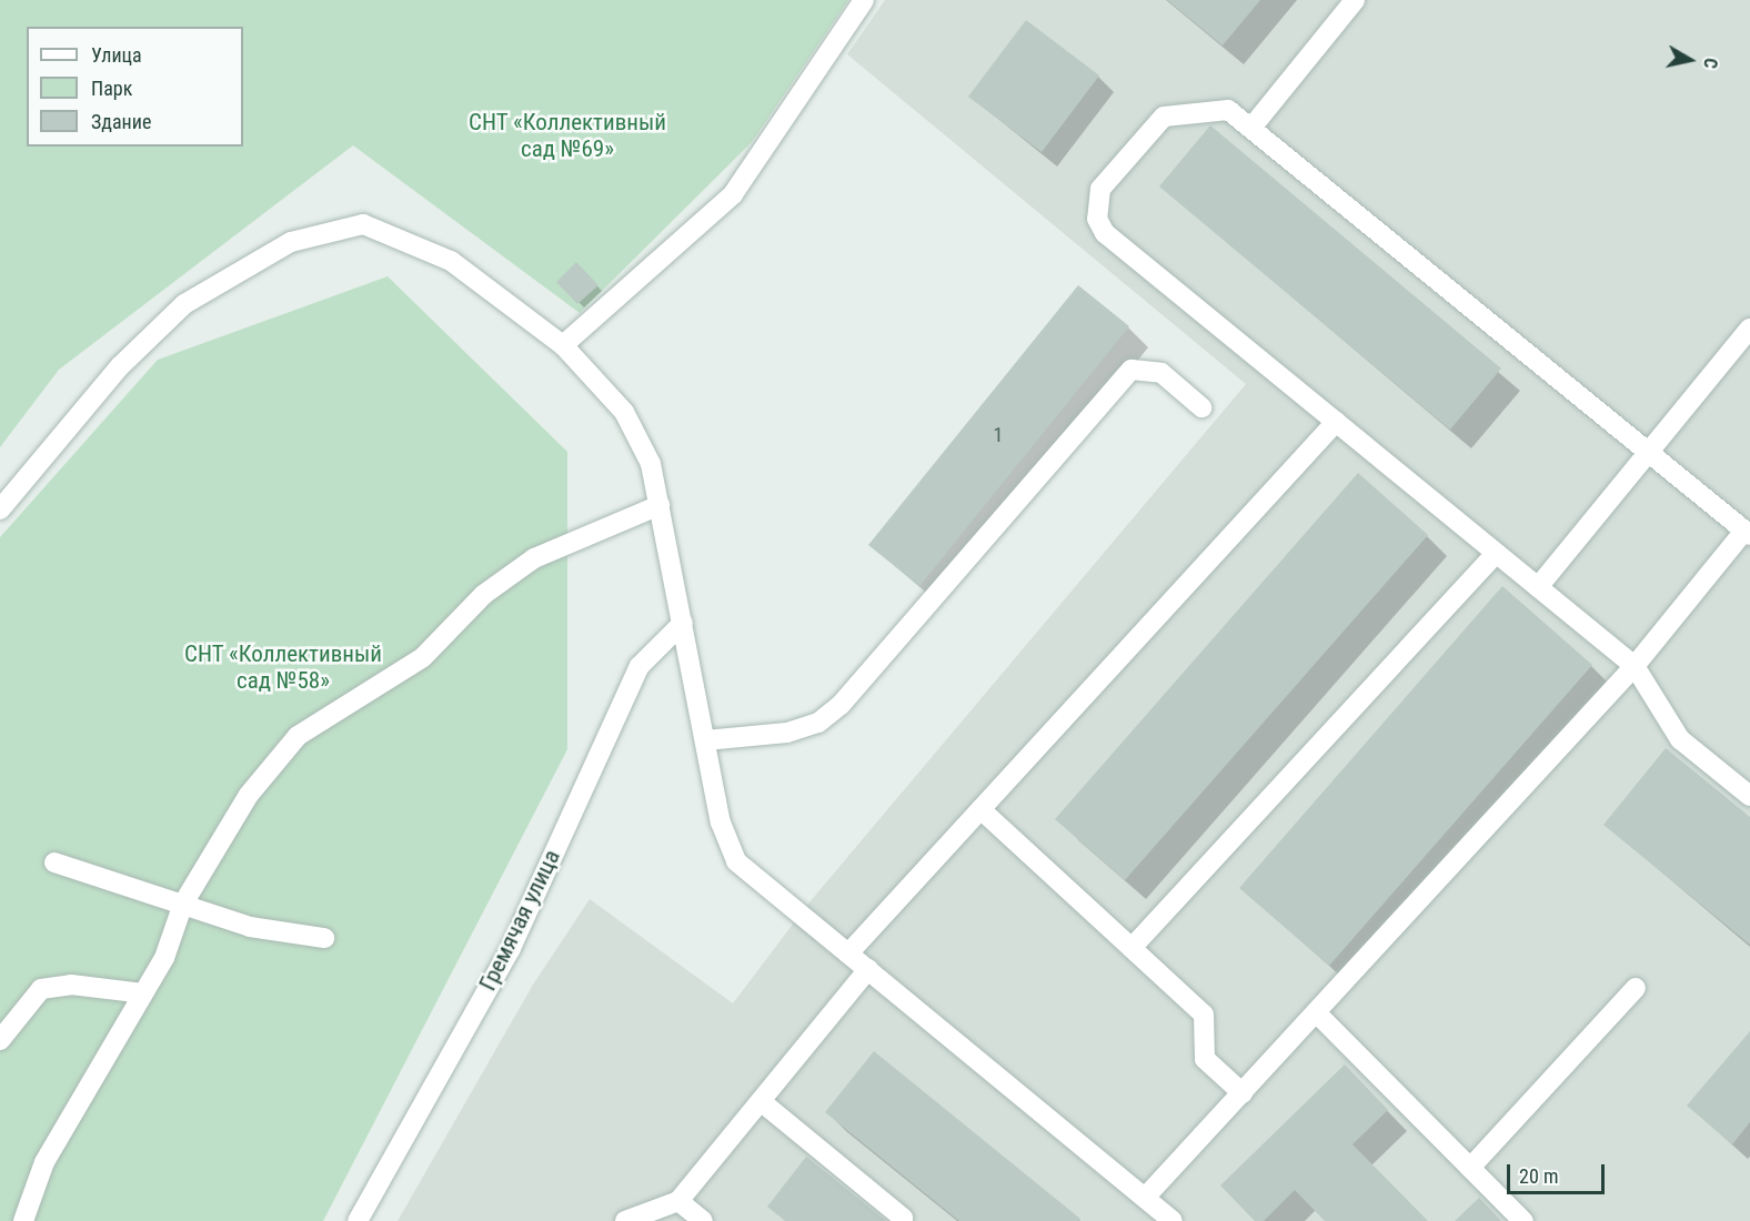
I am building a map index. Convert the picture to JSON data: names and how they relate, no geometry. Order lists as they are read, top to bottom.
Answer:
{
  "streets": {
    "street": ["Гремячая улица"]
  },
  "parks": ["СНТ «Коллективный сад №69»", "СНТ «Коллективный сад №58»"],
  "house_numbers": ["1"],
  "legend": ["Улица", "Парк", "Здание"],
  "scale_bar": "20 m",
  "north": "right"
}
